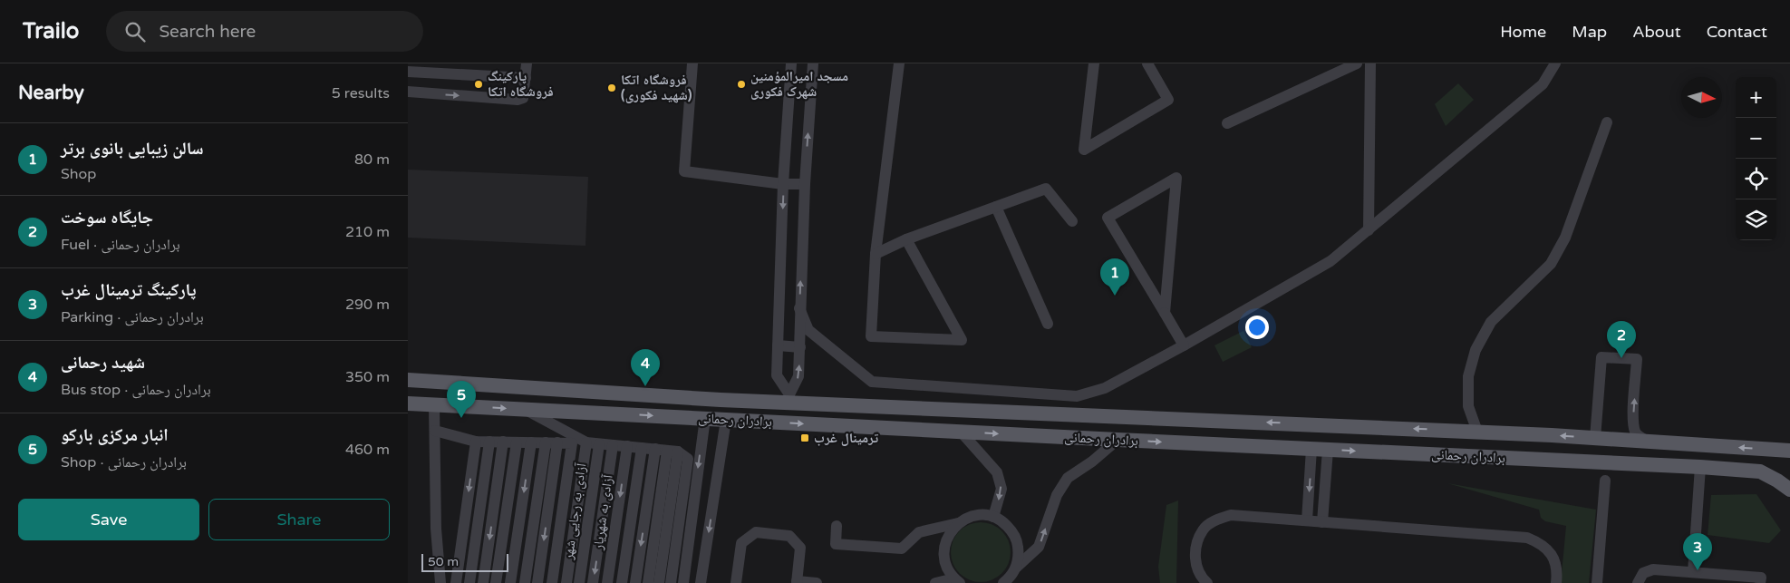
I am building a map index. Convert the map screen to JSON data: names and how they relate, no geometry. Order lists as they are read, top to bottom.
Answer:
{
  "streets": {
    "main road": ["برادران رحمانی"],
    "street": ["آزادی به رجایی شهر", "آزادی به شهریار"]
  },
  "places": {
    "other": ["پارکینگ فروشگاه اتکا", "مسجد امیرالمؤمنین شهرک فکوری", "فروشگاه اتکا (شهید فکوری)"],
    "transit": ["ترمینال غرب"]
  },
  "scale_bar": "50 m",
  "north": "right",
  "page": {
    "header": "Trailo",
    "search": "Search here",
    "nav": [
      "Home",
      "Map",
      "About",
      "Contact"
    ],
    "heading": ["Nearby", "5 results"],
    "map_buttons": ["+", "−"],
    "list": [
      {
        "mark": "1",
        "name": "سالن زیبایی بانوی برتر",
        "note": "Shop",
        "value": "80 m"
      },
      {
        "mark": "2",
        "name": "جایگاه سوخت",
        "note": "Fuel · برادران رحمانی",
        "value": "210 m"
      },
      {
        "mark": "3",
        "name": "پارکینگ ترمینال غرب",
        "note": "Parking · برادران رحمانی",
        "value": "290 m"
      },
      {
        "mark": "4",
        "name": "شهید رحمانی",
        "note": "Bus stop · برادران رحمانی",
        "value": "350 m"
      },
      {
        "mark": "5",
        "name": "انبار مرکزی بارکو",
        "note": "Shop · برادران رحمانی",
        "value": "460 m"
      }
    ],
    "pins": [
      "1",
      "2",
      "4",
      "5",
      "3"
    ],
    "buttons": ["Save", "Share"],
    "scale": "50 m"
  }
}
